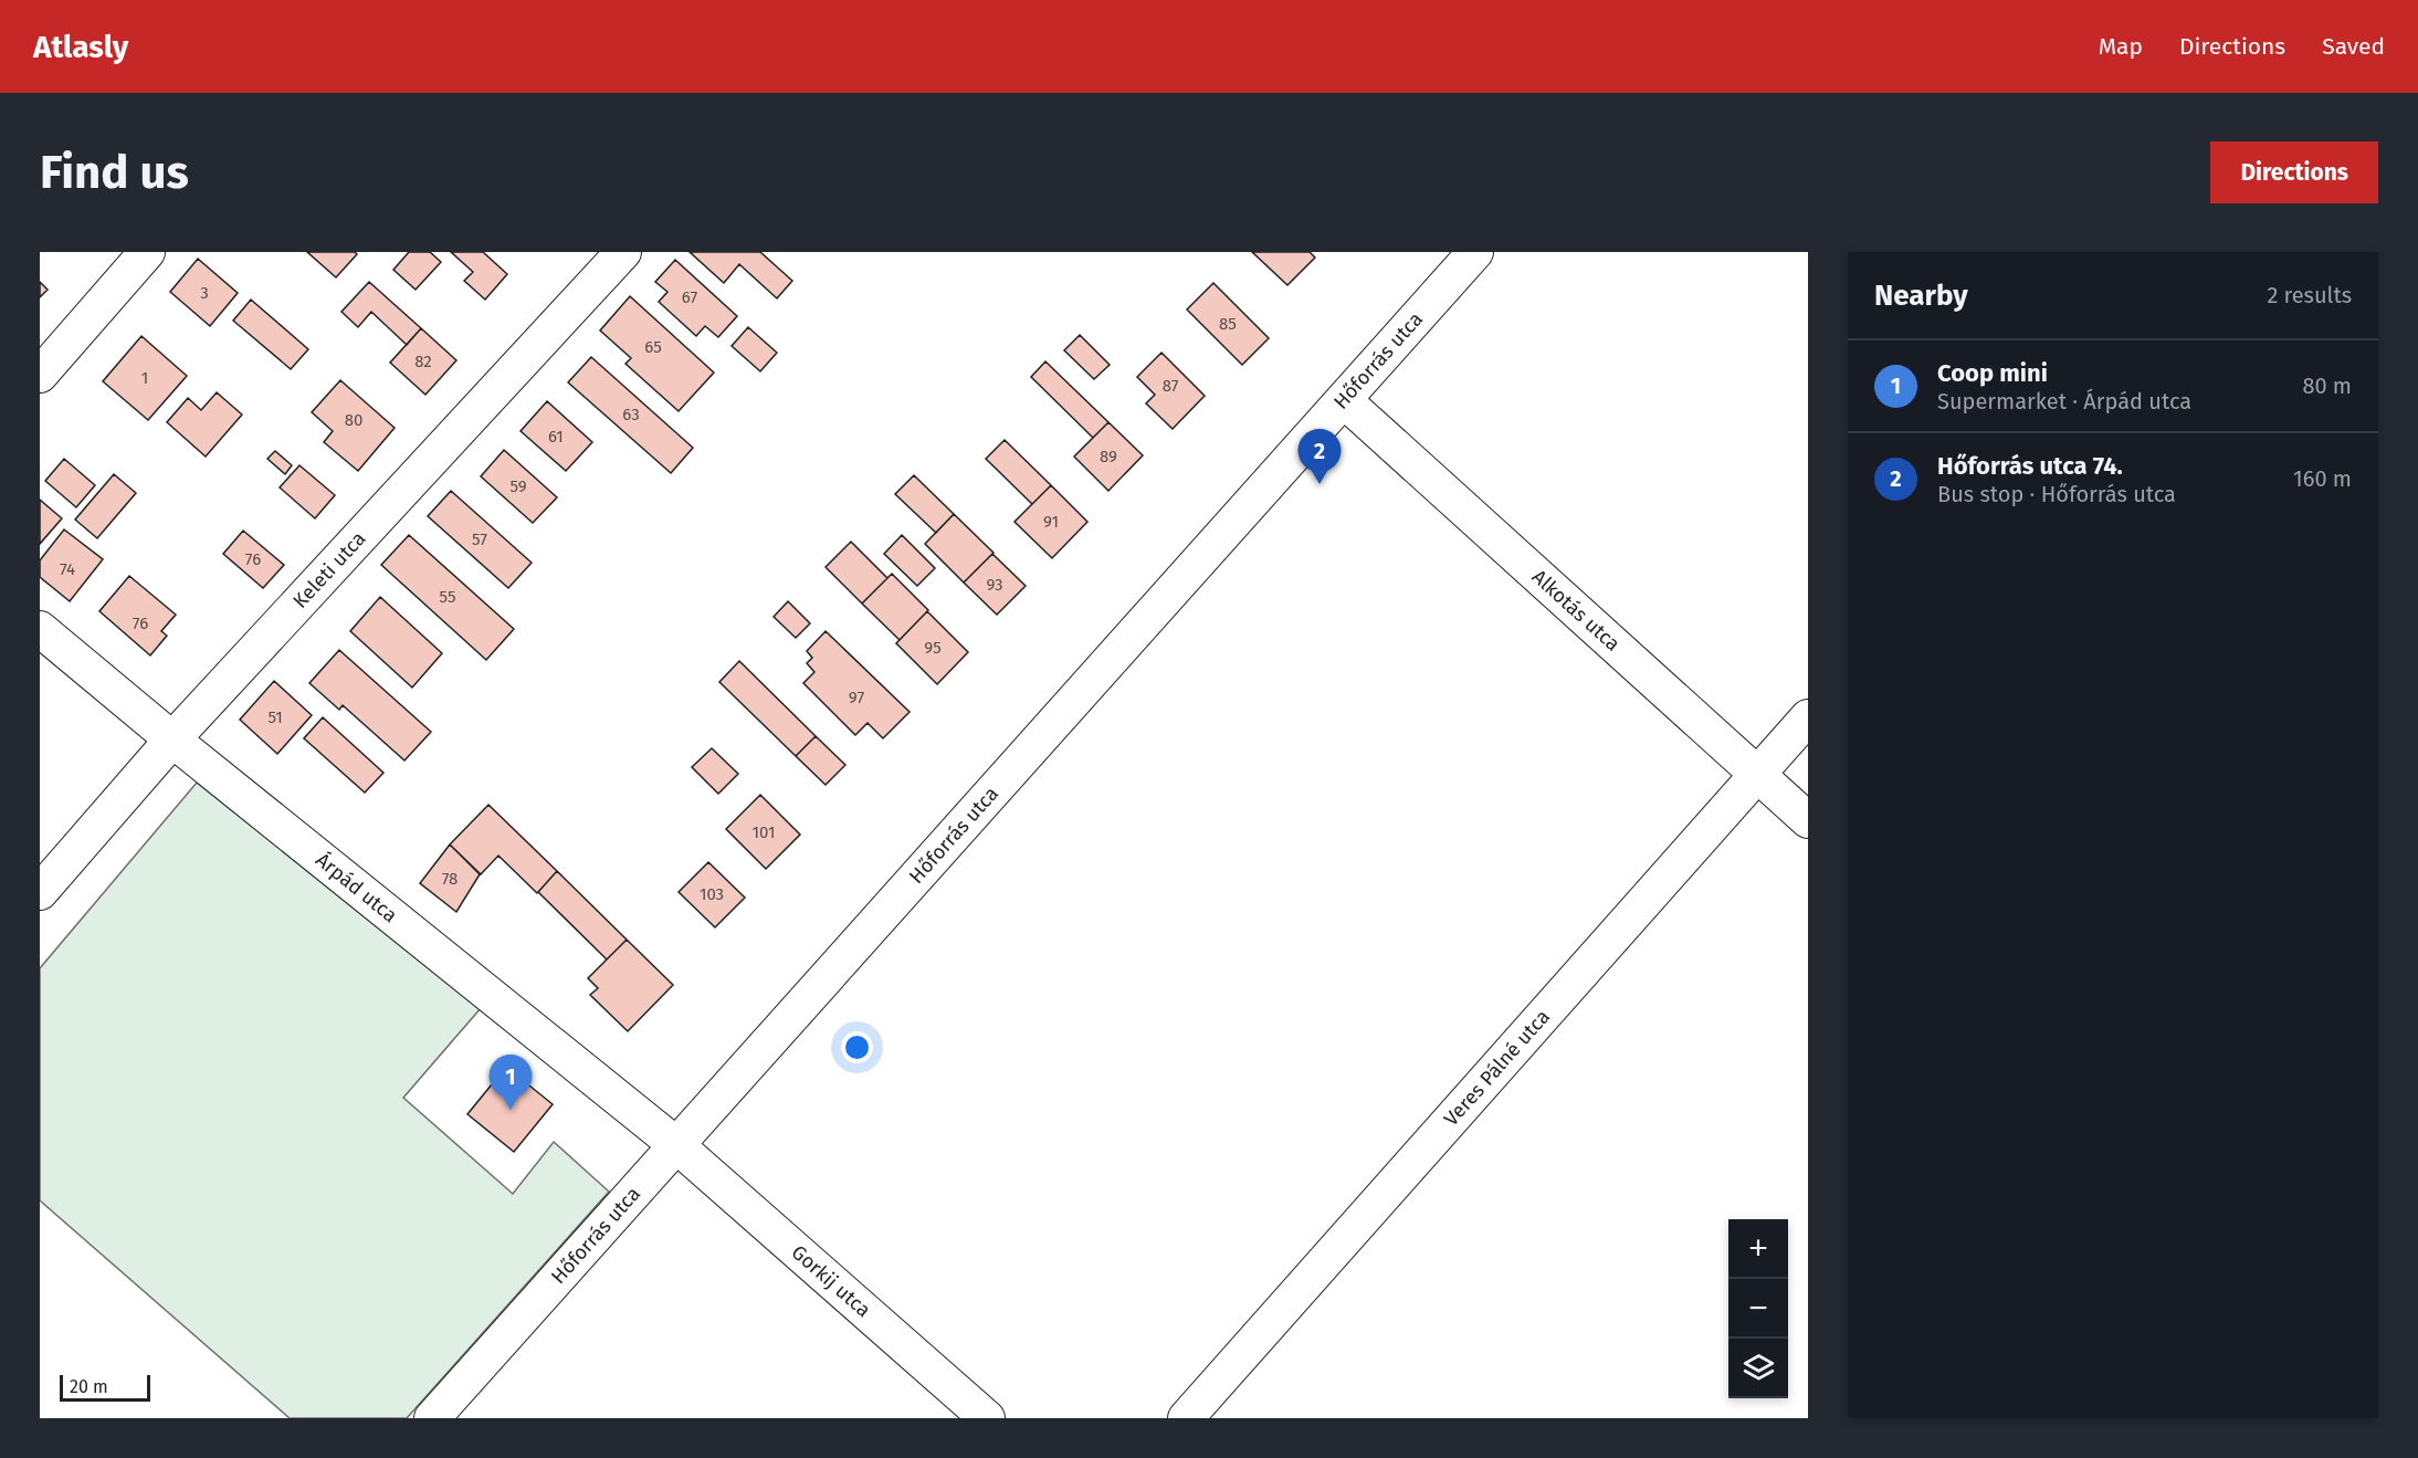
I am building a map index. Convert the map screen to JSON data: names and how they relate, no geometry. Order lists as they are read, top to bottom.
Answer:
{
  "streets": {
    "street": [
      "Hőforrás utca",
      "Keleti utca",
      "Alkotás utca",
      "Árpád utca",
      "Veres Pálné utca",
      "Gorkij utca"
    ]
  },
  "crossings": [
    ["Hőforrás utca", "Alkotás utca"],
    ["Hőforrás utca", "Árpád utca"],
    ["Hőforrás utca", "Gorkij utca"],
    ["Keleti utca", "Árpád utca"],
    ["Alkotás utca", "Veres Pálné utca"],
    ["Árpád utca", "Gorkij utca"]
  ],
  "house_numbers": [
    "3",
    "67",
    "85",
    "65",
    "82",
    "1",
    "87",
    "63",
    "80",
    "61",
    "89",
    "59",
    "91",
    "57",
    "76",
    "74",
    "93",
    "55",
    "76",
    "95",
    "97",
    "51",
    "101",
    "78",
    "103"
  ],
  "scale_bar": "20 m",
  "page": {
    "header": "Atlasly",
    "nav": ["Map", "Directions", "Saved"],
    "buttons": "Directions",
    "title": "Find us",
    "heading": ["Nearby", "2 results"],
    "list": [
      {
        "mark": "1",
        "name": "Coop mini",
        "note": "Supermarket · Árpád utca",
        "value": "80 m"
      },
      {
        "mark": "2",
        "name": "Hőforrás utca 74.",
        "note": "Bus stop · Hőforrás utca",
        "value": "160 m"
      }
    ],
    "pins": ["2", "1"],
    "map_buttons": ["+", "−"],
    "scale": "20 m"
  }
}
